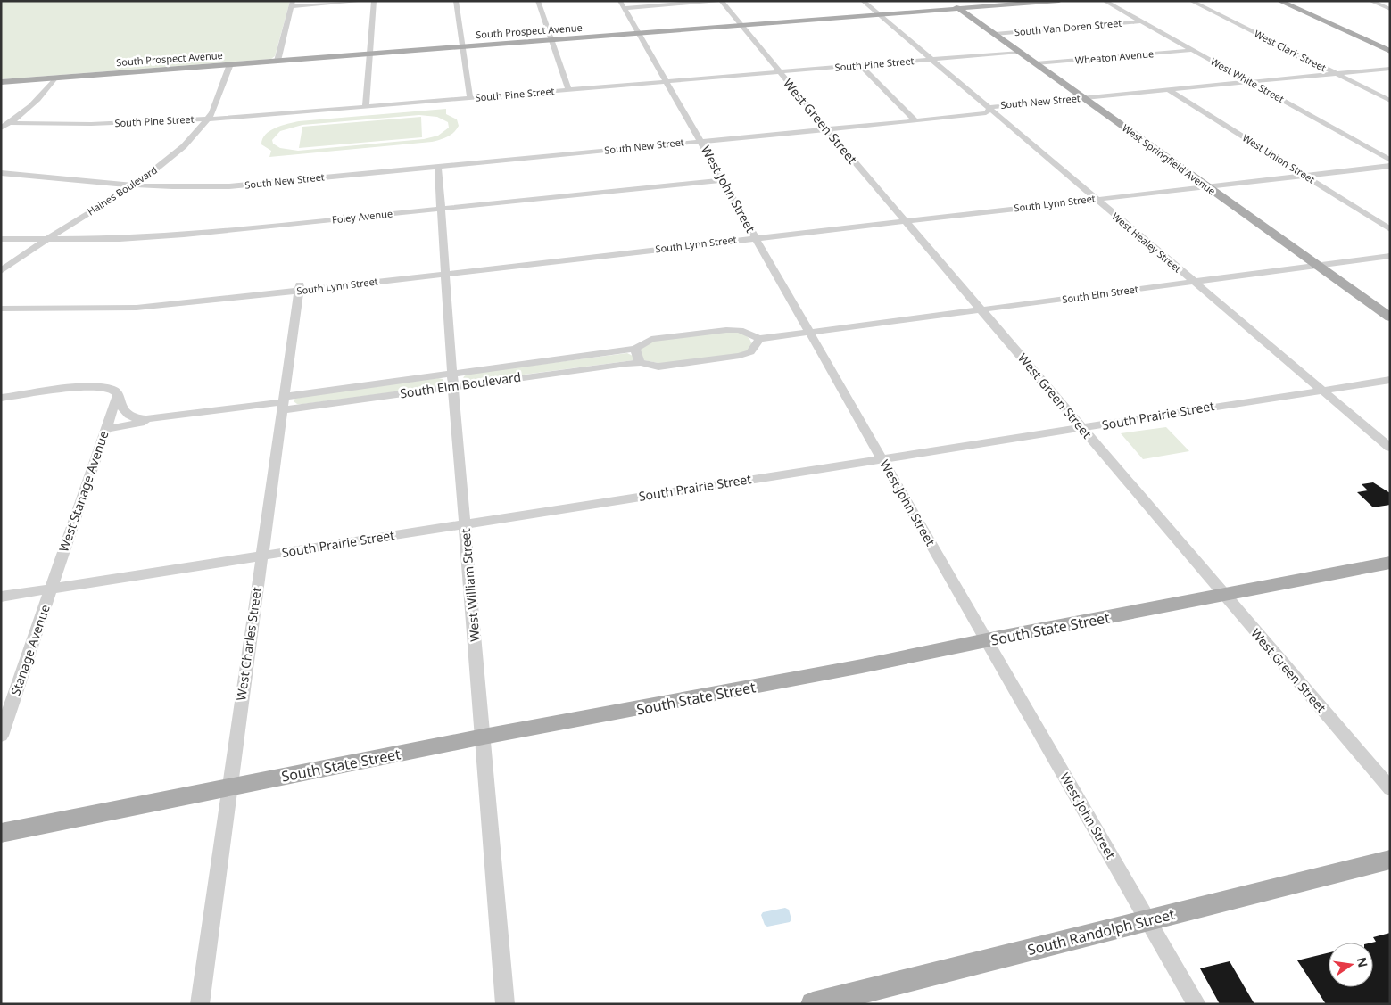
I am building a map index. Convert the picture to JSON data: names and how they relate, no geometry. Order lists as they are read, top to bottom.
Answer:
{
  "streets": {
    "main road": [
      "South Prospect Avenue",
      "West Springfield Avenue",
      "South State Street",
      "South Randolph Street"
    ],
    "street": [
      "South Van Doren Street",
      "West Clark Street",
      "Wheaton Avenue",
      "South Pine Street",
      "West White Street",
      "South New Street",
      "West Green Street",
      "West Union Street",
      "West John Street",
      "Haines Boulevard",
      "South Lynn Street",
      "Foley Avenue",
      "West Healey Street",
      "South Elm Street",
      "South Elm Boulevard",
      "South Prairie Street",
      "West Stanage Avenue",
      "West William Street",
      "West Charles Street",
      "Stanage Avenue"
    ]
  },
  "crossings": [
    ["South Van Doren Street", "West White Street"],
    ["South Van Doren Street", "West Springfield Avenue"],
    ["South Prospect Avenue", "West Green Street"],
    ["South Prospect Avenue", "West Springfield Avenue"],
    ["South Prospect Avenue", "West John Street"],
    ["South Prospect Avenue", "Haines Boulevard"],
    ["South Prospect Avenue", "West Healey Street"],
    ["West Clark Street", "South New Street"],
    ["Wheaton Avenue", "West White Street"],
    ["Wheaton Avenue", "West Springfield Avenue"],
    ["South Pine Street", "West Green Street"],
    ["South Pine Street", "West Springfield Avenue"],
    ["South Pine Street", "West John Street"],
    ["South Pine Street", "Haines Boulevard"],
    ["South Pine Street", "West Healey Street"],
    ["West White Street", "South New Street"],
    ["South New Street", "West Green Street"],
    ["South New Street", "West Union Street"],
    ["South New Street", "West Springfield Avenue"],
    ["South New Street", "West John Street"],
    ["South New Street", "Haines Boulevard"],
    ["South New Street", "West Healey Street"],
    ["South New Street", "West William Street"],
    ["West Green Street", "South Lynn Street"],
    ["West Green Street", "South Elm Street"],
    ["West Green Street", "South Prairie Street"],
    ["West Green Street", "South State Street"],
    ["West Union Street", "South Lynn Street"],
    ["West Springfield Avenue", "South Lynn Street"],
    ["West Springfield Avenue", "South Elm Street"],
    ["West John Street", "South Lynn Street"],
    ["West John Street", "Foley Avenue"],
    ["West John Street", "South Elm Street"],
    ["West John Street", "South Prairie Street"],
    ["West John Street", "South State Street"],
    ["West John Street", "South Randolph Street"],
    ["Haines Boulevard", "Foley Avenue"],
    ["South Lynn Street", "West Healey Street"],
    ["South Lynn Street", "West William Street"],
    ["South Lynn Street", "West Charles Street"],
    ["Foley Avenue", "West William Street"],
    ["West Healey Street", "South Elm Street"],
    ["West Healey Street", "South Prairie Street"],
    ["South Elm Boulevard", "West Stanage Avenue"],
    ["South Elm Boulevard", "West William Street"],
    ["South Elm Boulevard", "West Charles Street"],
    ["South Prairie Street", "West Stanage Avenue"],
    ["South Prairie Street", "West William Street"],
    ["South Prairie Street", "West Charles Street"],
    ["South Prairie Street", "Stanage Avenue"],
    ["West Stanage Avenue", "Stanage Avenue"],
    ["West William Street", "South State Street"],
    ["South State Street", "West Charles Street"]
  ],
  "north": "right"
}
